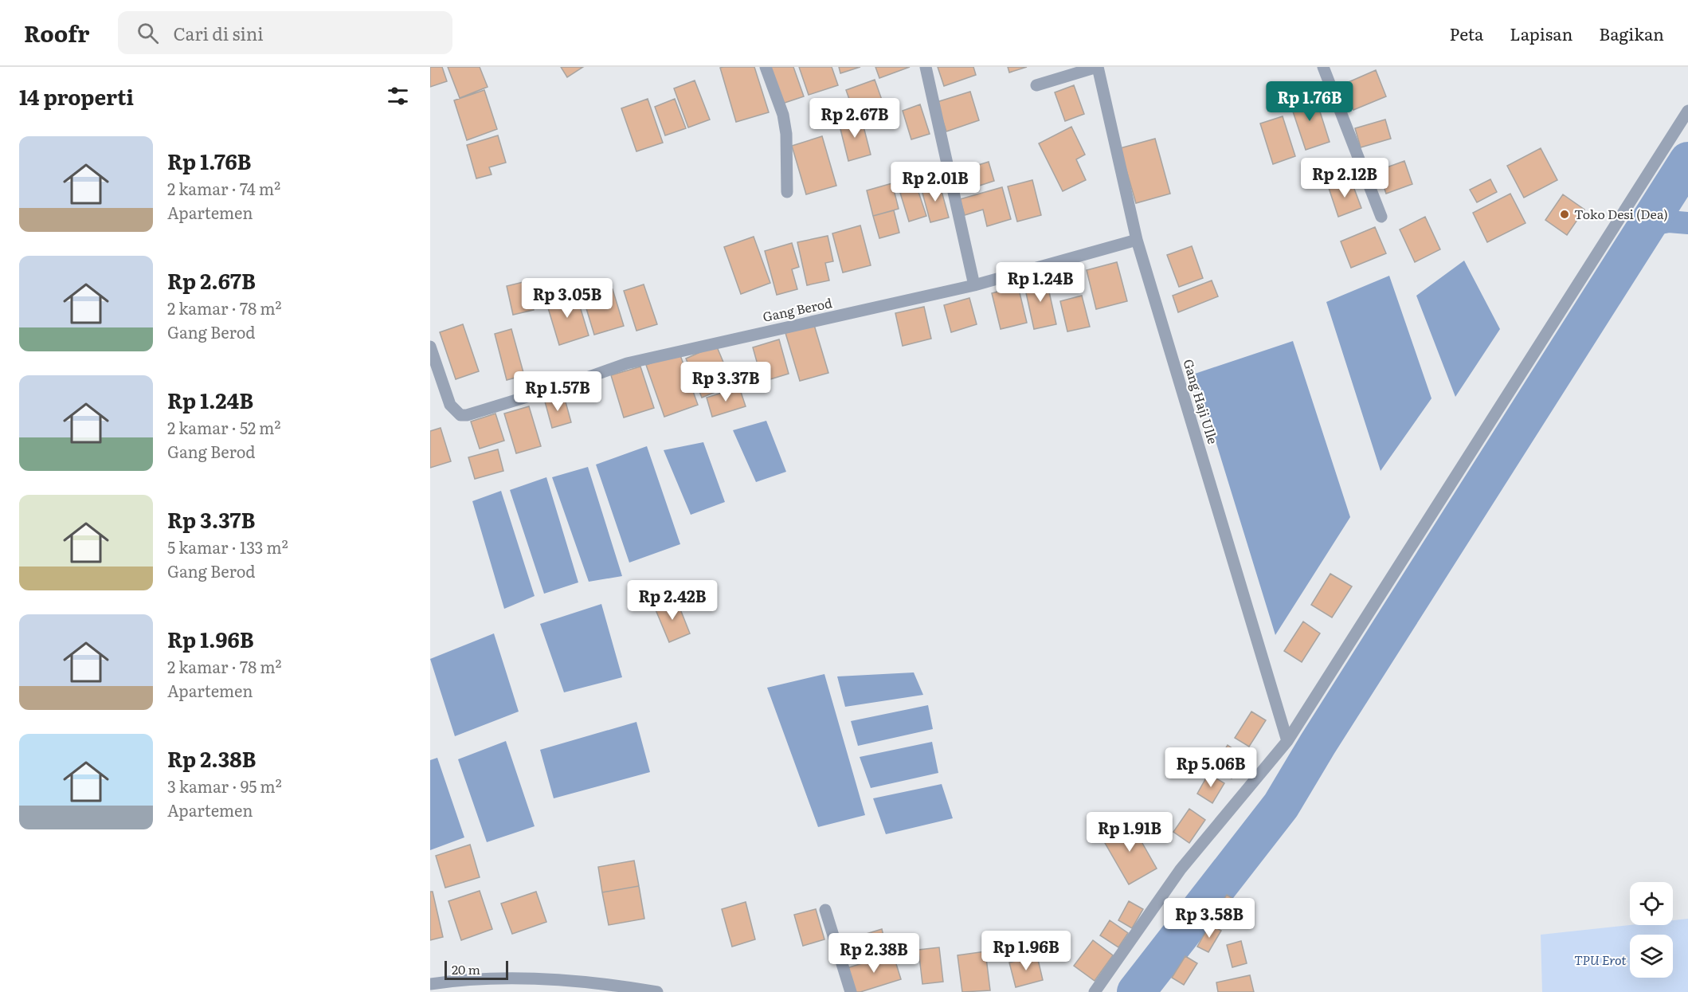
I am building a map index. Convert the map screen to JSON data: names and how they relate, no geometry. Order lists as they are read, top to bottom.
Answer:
{
  "streets": {
    "street": ["Gang Berod", "Gang Haji Ulle"]
  },
  "crossings": [
    ["Gang Berod", "Gang Haji Ulle"]
  ],
  "parks": ["TPU Erot"],
  "places": ["Toko Desi (Dea)"],
  "scale_bar": "20 m",
  "page": {
    "header": "Roofr",
    "search": "Cari di sini",
    "nav": ["Peta", "Lapisan", "Bagikan"],
    "heading": "14 properti",
    "price": [
      "Rp 1.76B",
      "Rp 2.67B",
      "Rp 2.12B",
      "Rp 2.01B",
      "Rp 1.24B",
      "Rp 3.05B",
      "Rp 3.37B",
      "Rp 1.57B",
      "Rp 2.42B",
      "Rp 5.06B",
      "Rp 1.91B",
      "Rp 3.58B",
      "Rp 1.96B",
      "Rp 2.38B"
    ],
    "list": [
      {
        "name": "Rp 1.76B",
        "note": "2 kamar · 74 m² · Apartemen"
      },
      {
        "name": "Rp 2.67B",
        "note": "2 kamar · 78 m² · Gang Berod"
      },
      {
        "name": "Rp 1.24B",
        "note": "2 kamar · 52 m² · Gang Berod"
      },
      {
        "name": "Rp 3.37B",
        "note": "5 kamar · 133 m² · Gang Berod"
      },
      {
        "name": "Rp 1.96B",
        "note": "2 kamar · 78 m² · Apartemen"
      },
      {
        "name": "Rp 2.38B",
        "note": "3 kamar · 95 m² · Apartemen"
      }
    ],
    "scale": "20 m"
  }
}
